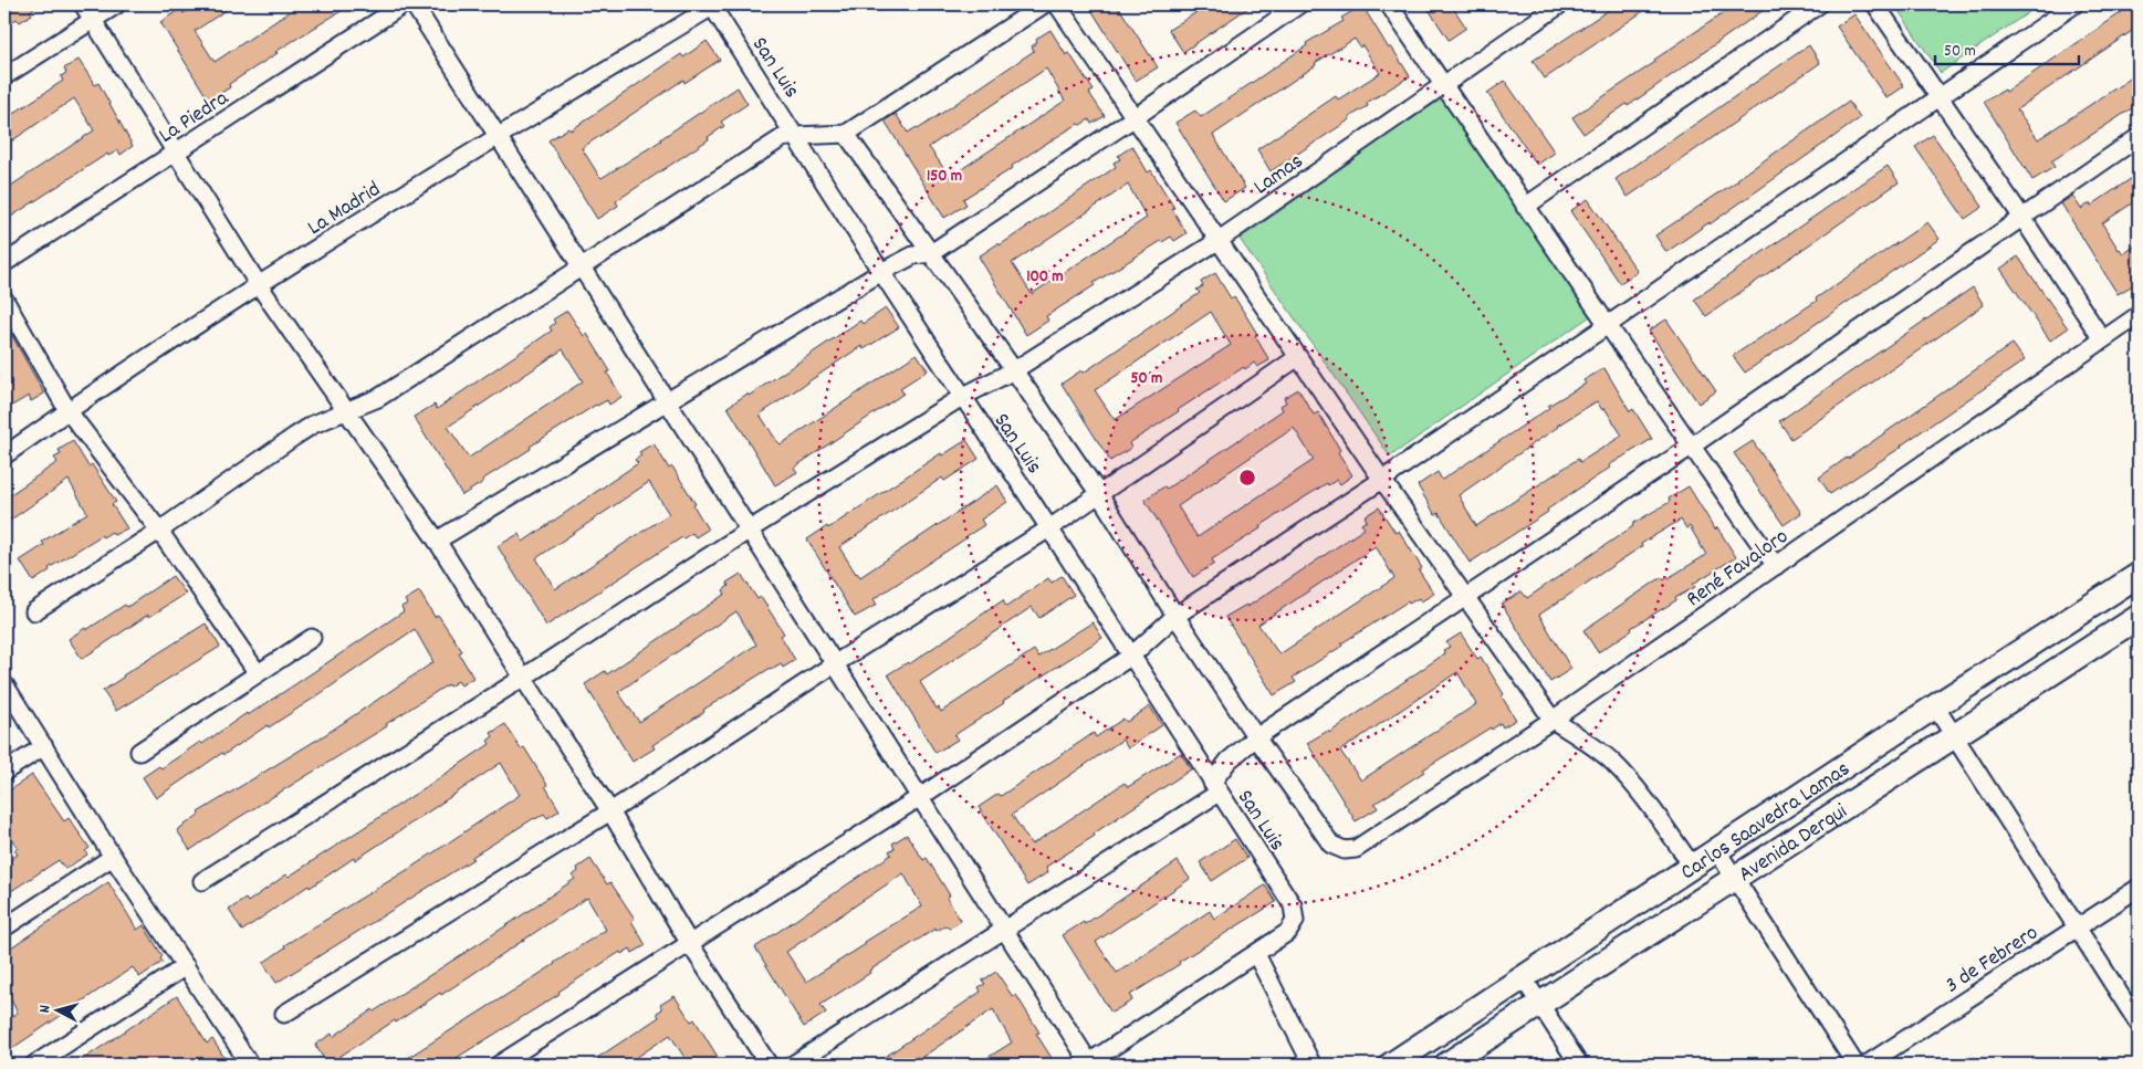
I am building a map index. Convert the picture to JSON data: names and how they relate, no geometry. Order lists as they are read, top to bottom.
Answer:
{
  "streets": {
    "main road": ["Carlos Saavedra Lamas", "Avenida Derqui"],
    "street": [
      "San Luis",
      "La Piedra",
      "Lamas",
      "La Madrid",
      "René Favaloro",
      "3 de Febrero"
    ]
  },
  "crossings": [
    ["San Luis", "Lamas"],
    ["San Luis", "La Madrid"]
  ],
  "scale_bar": "50 m",
  "north": "left",
  "rings": ["150 m", "100 m", "50 m"]
}
